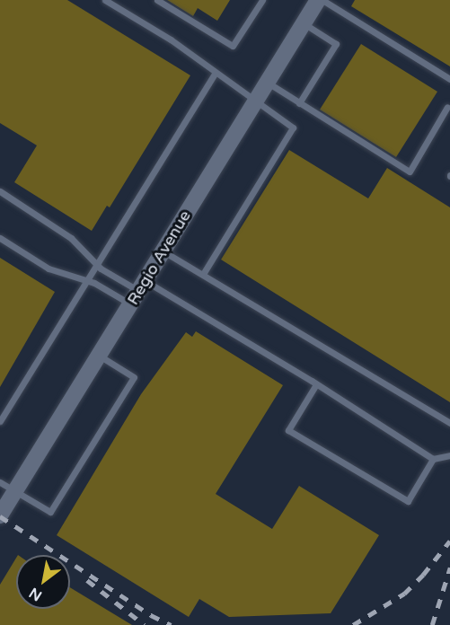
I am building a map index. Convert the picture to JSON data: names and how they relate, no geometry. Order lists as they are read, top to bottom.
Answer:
{
  "streets": {
    "street": ["Regio Avenue"]
  },
  "north": "bottom left"
}
